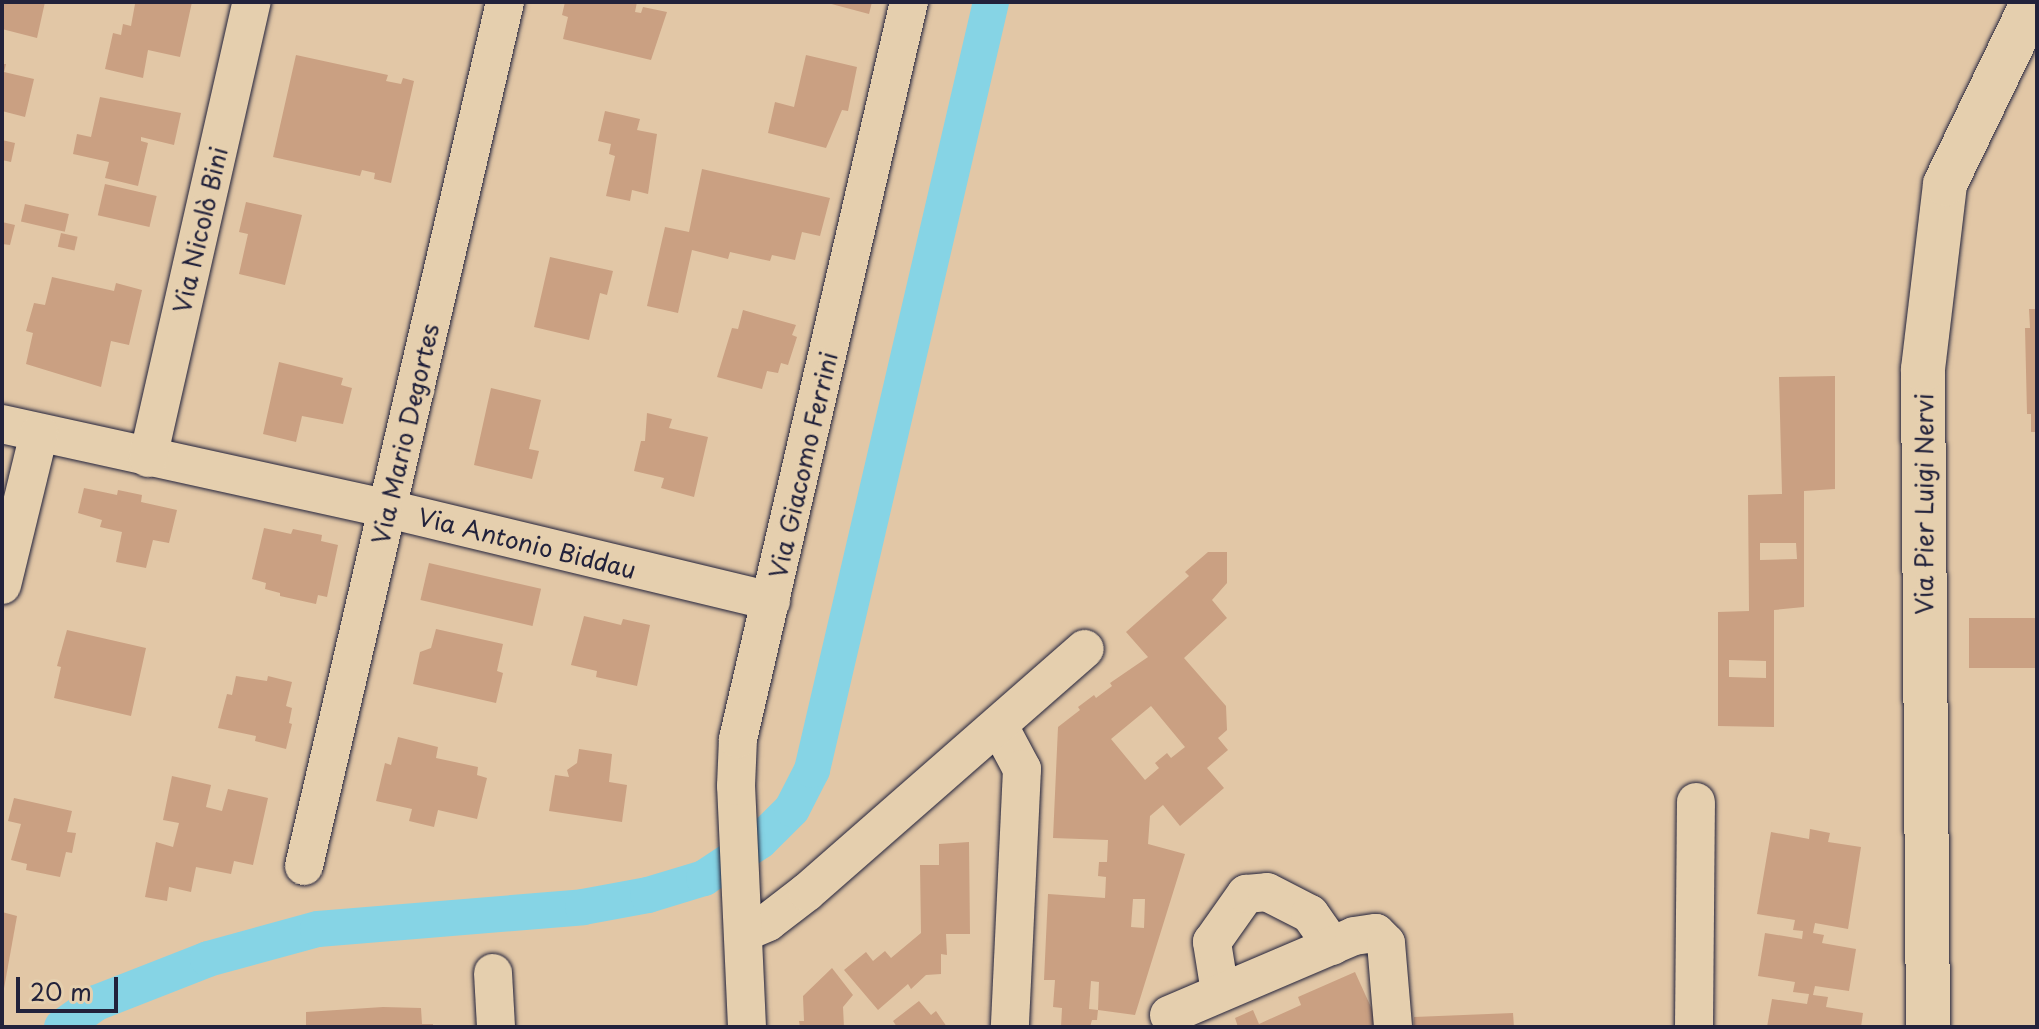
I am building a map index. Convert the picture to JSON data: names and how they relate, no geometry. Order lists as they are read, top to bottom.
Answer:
{
  "streets": {
    "street": [
      "Via Nicolò Bini",
      "Via Mario Degortes",
      "Via Giacomo Ferrini",
      "Via Pier Luigi Nervi",
      "Via Antonio Biddau"
    ]
  },
  "crossings": [
    ["Via Nicolò Bini", "Via Antonio Biddau"],
    ["Via Mario Degortes", "Via Antonio Biddau"],
    ["Via Giacomo Ferrini", "Via Antonio Biddau"]
  ],
  "scale_bar": "20 m"
}
